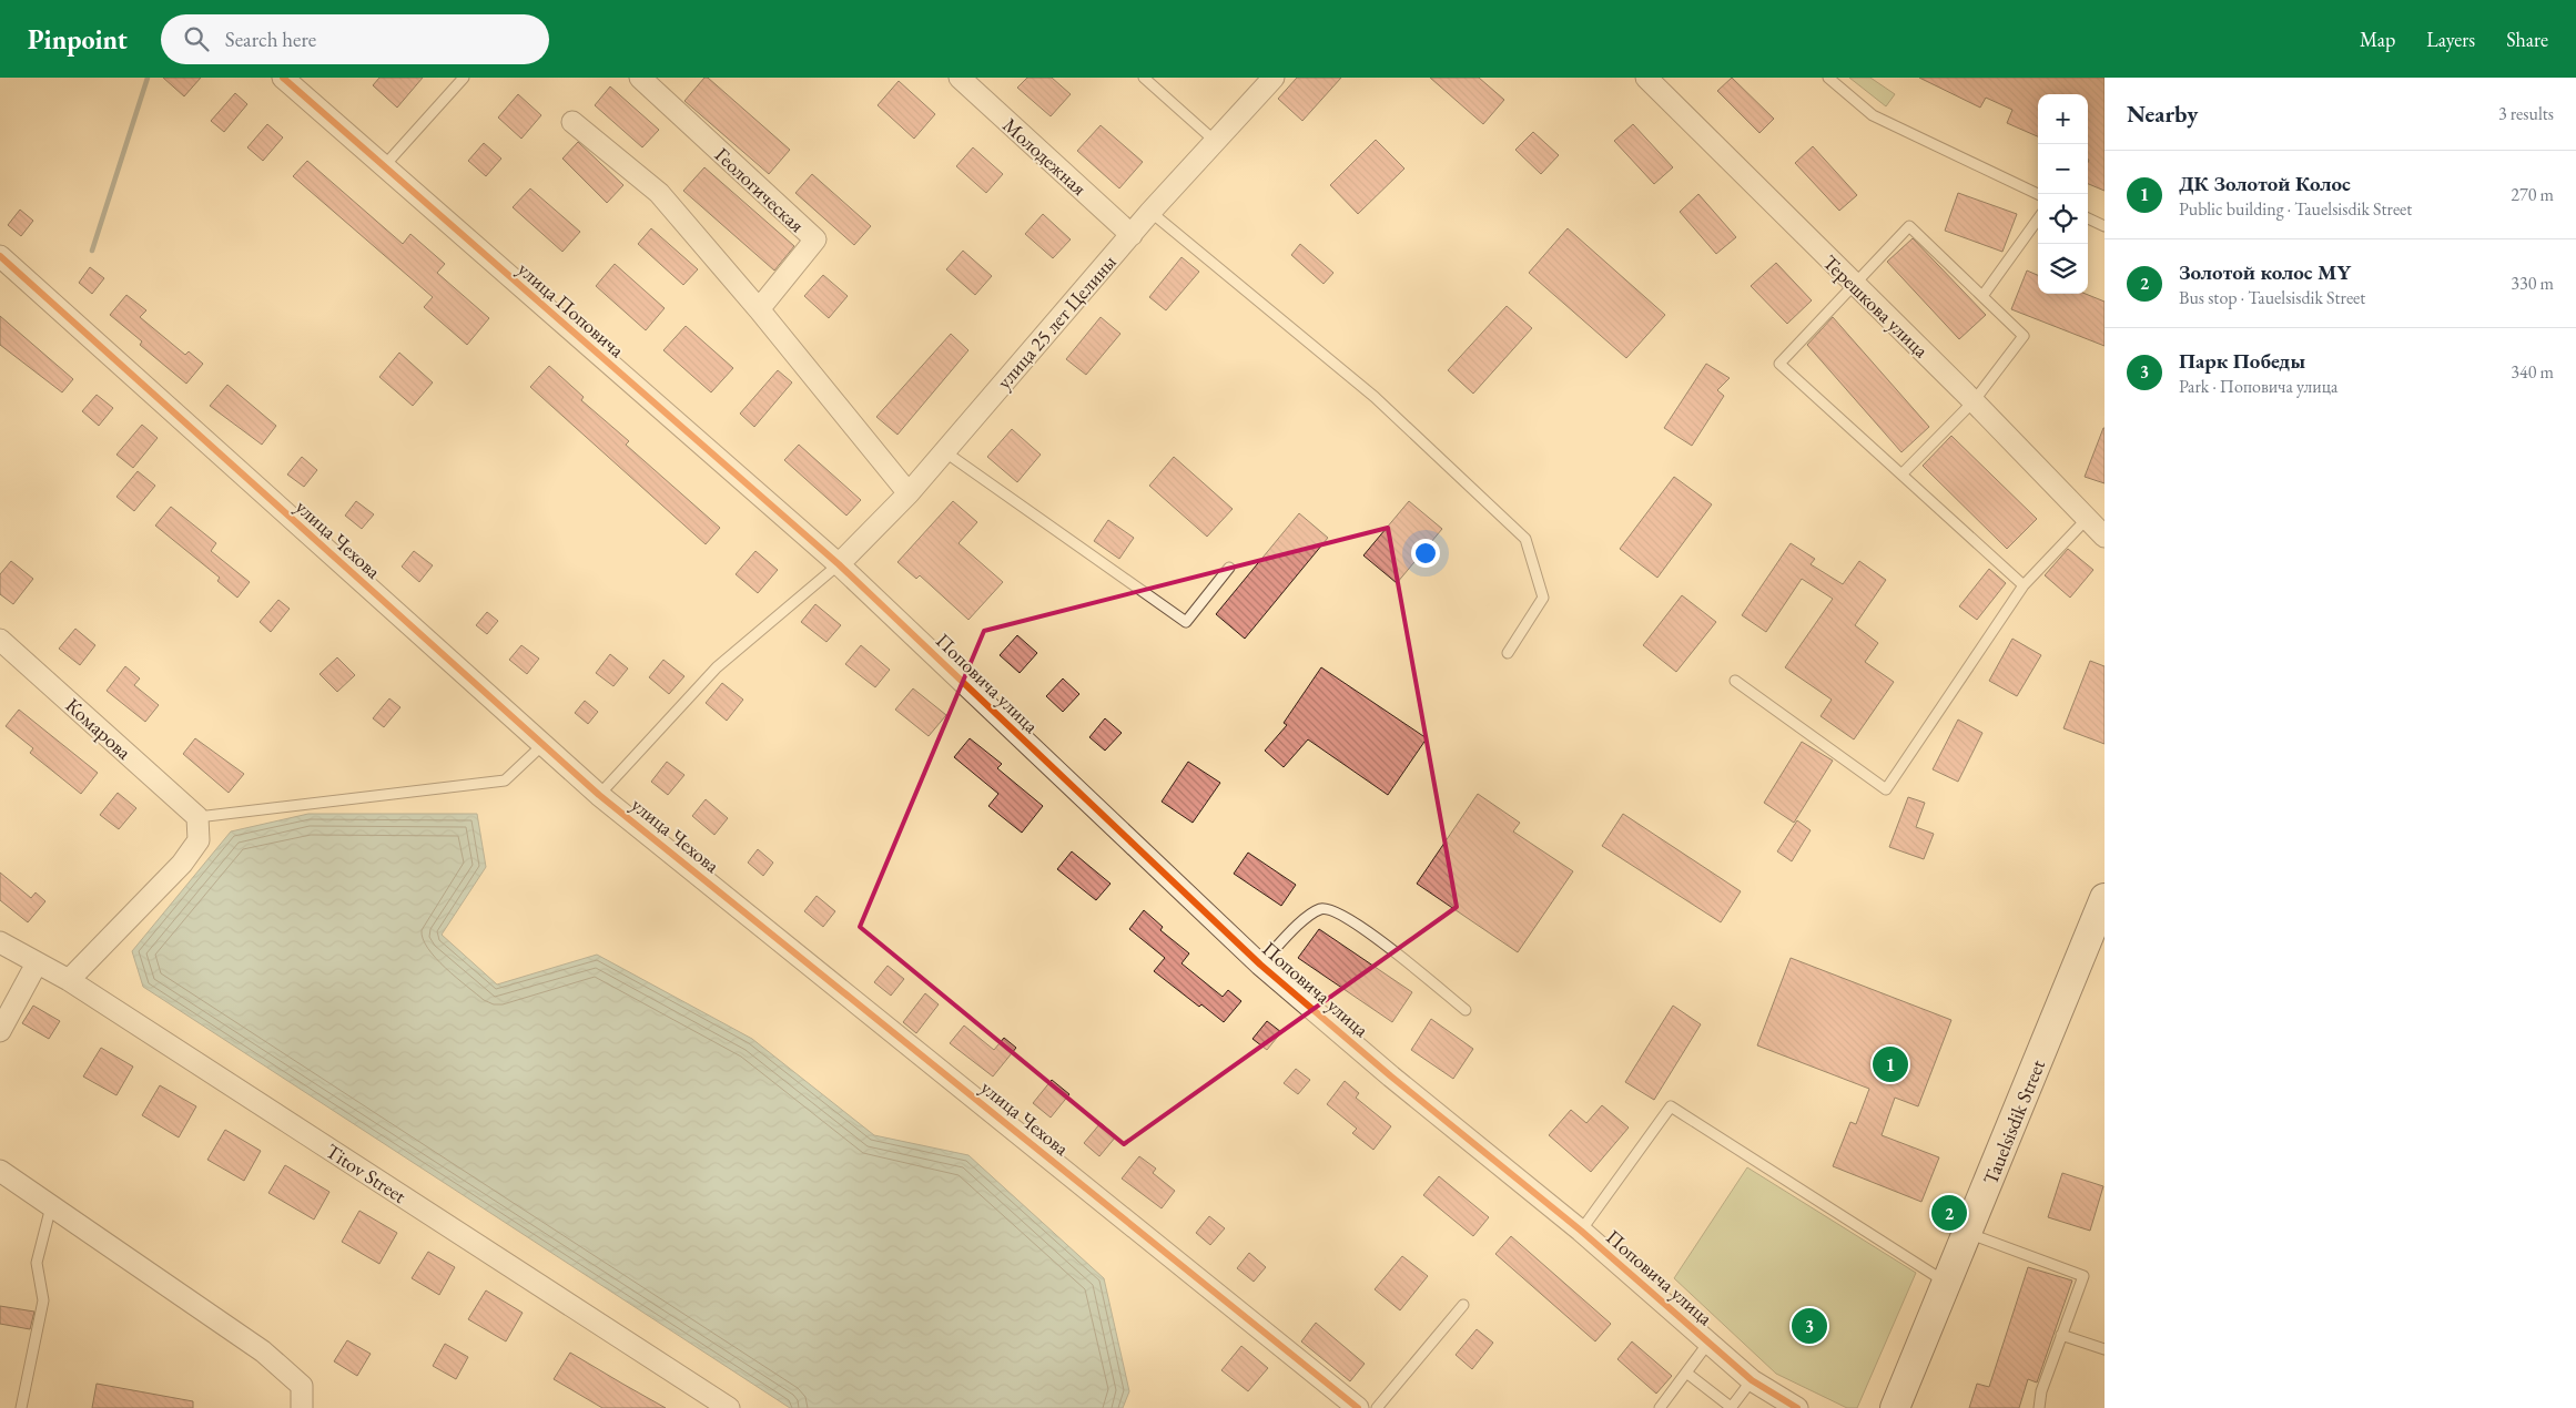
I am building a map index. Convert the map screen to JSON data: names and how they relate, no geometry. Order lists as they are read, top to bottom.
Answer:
{
  "streets": {
    "street": [
      "Молодежная",
      "Геологическая",
      "Терешкова улица",
      "улица Поповича",
      "улица 25 лет Целины",
      "улица Чехова",
      "Поповича улица",
      "Комарова",
      "Tauelsisdik Street",
      "Titov Street"
    ]
  },
  "crossings": [
    ["Молодежная", "улица 25 лет Целины"],
    ["улица Поповича", "улица 25 лет Целины"],
    ["улица Поповича", "Поповича улица"],
    ["улица 25 лет Целины", "Поповича улица"]
  ],
  "page": {
    "header": "Pinpoint",
    "search": "Search here",
    "nav": ["Map", "Layers", "Share"],
    "heading": ["Nearby", "3 results"],
    "map_buttons": ["+", "−"],
    "list": [
      {
        "mark": "1",
        "name": "ДК Золотой Колос",
        "note": "Public building · Tauelsisdik Street",
        "value": "270 m"
      },
      {
        "mark": "2",
        "name": "Золотой колос МҮ",
        "note": "Bus stop · Tauelsisdik Street",
        "value": "330 m"
      },
      {
        "mark": "3",
        "name": "Парк Победы",
        "note": "Park · Поповича улица",
        "value": "340 m"
      }
    ],
    "pins": ["1", "2", "3"]
  }
}
